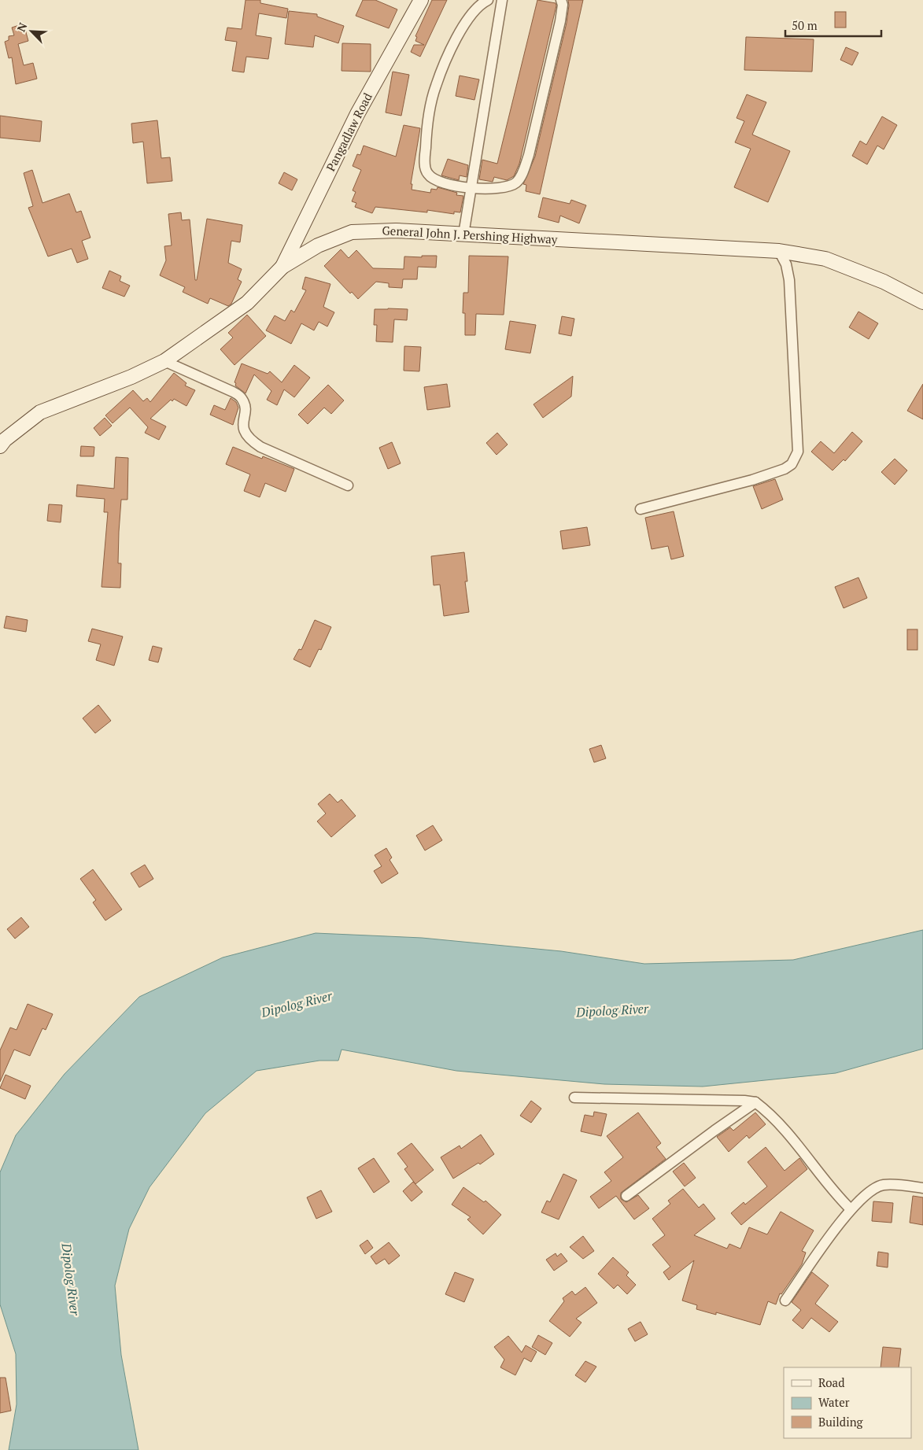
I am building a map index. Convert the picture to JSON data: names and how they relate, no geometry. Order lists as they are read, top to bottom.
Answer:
{
  "streets": {
    "main road": ["Pangadlaw Road", "General John J. Pershing Highway"]
  },
  "crossings": [
    ["Pangadlaw Road", "General John J. Pershing Highway"]
  ],
  "water": ["Dipolog River"],
  "legend": ["Road", "Water", "Building"],
  "scale_bar": "50 m",
  "north": "top left"
}
